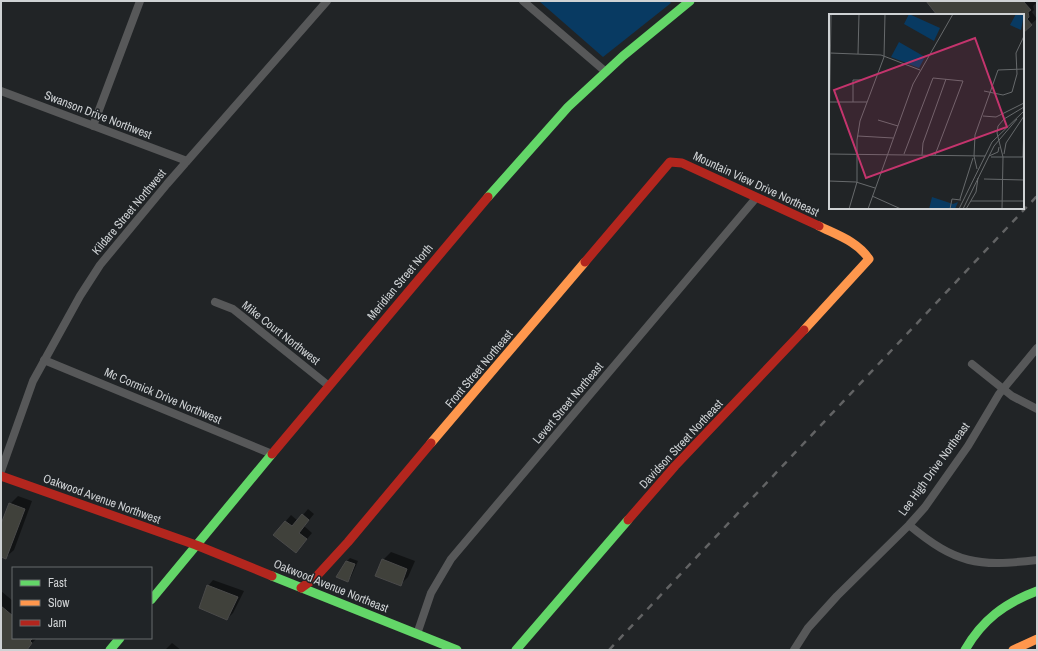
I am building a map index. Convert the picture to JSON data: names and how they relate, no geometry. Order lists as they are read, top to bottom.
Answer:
{
  "streets": {
    "main road": [
      "Mountain View Drive Northeast",
      "Meridian Street North",
      "Front Street Northeast",
      "Davidson Street Northeast",
      "Oakwood Avenue Northwest",
      "Oakwood Avenue Northeast"
    ],
    "street": [
      "Swanson Drive Northwest",
      "Kildare Street Northwest",
      "Mike Court Northwest",
      "Mc Cormick Drive Northwest",
      "Levert Street Northeast",
      "Lee High Drive Northeast"
    ]
  },
  "crossings": [
    ["Swanson Drive Northwest", "Kildare Street Northwest"],
    ["Mountain View Drive Northeast", "Front Street Northeast"],
    ["Mountain View Drive Northeast", "Levert Street Northeast"],
    ["Mountain View Drive Northeast", "Davidson Street Northeast"],
    ["Kildare Street Northwest", "Mc Cormick Drive Northwest"],
    ["Meridian Street North", "Mike Court Northwest"],
    ["Meridian Street North", "Mc Cormick Drive Northwest"],
    ["Meridian Street North", "Oakwood Avenue Northwest"],
    ["Meridian Street North", "Oakwood Avenue Northeast"],
    ["Front Street Northeast", "Oakwood Avenue Northeast"],
    ["Levert Street Northeast", "Oakwood Avenue Northeast"],
    ["Oakwood Avenue Northwest", "Oakwood Avenue Northeast"]
  ],
  "legend": ["Fast", "Slow", "Jam"]
}
